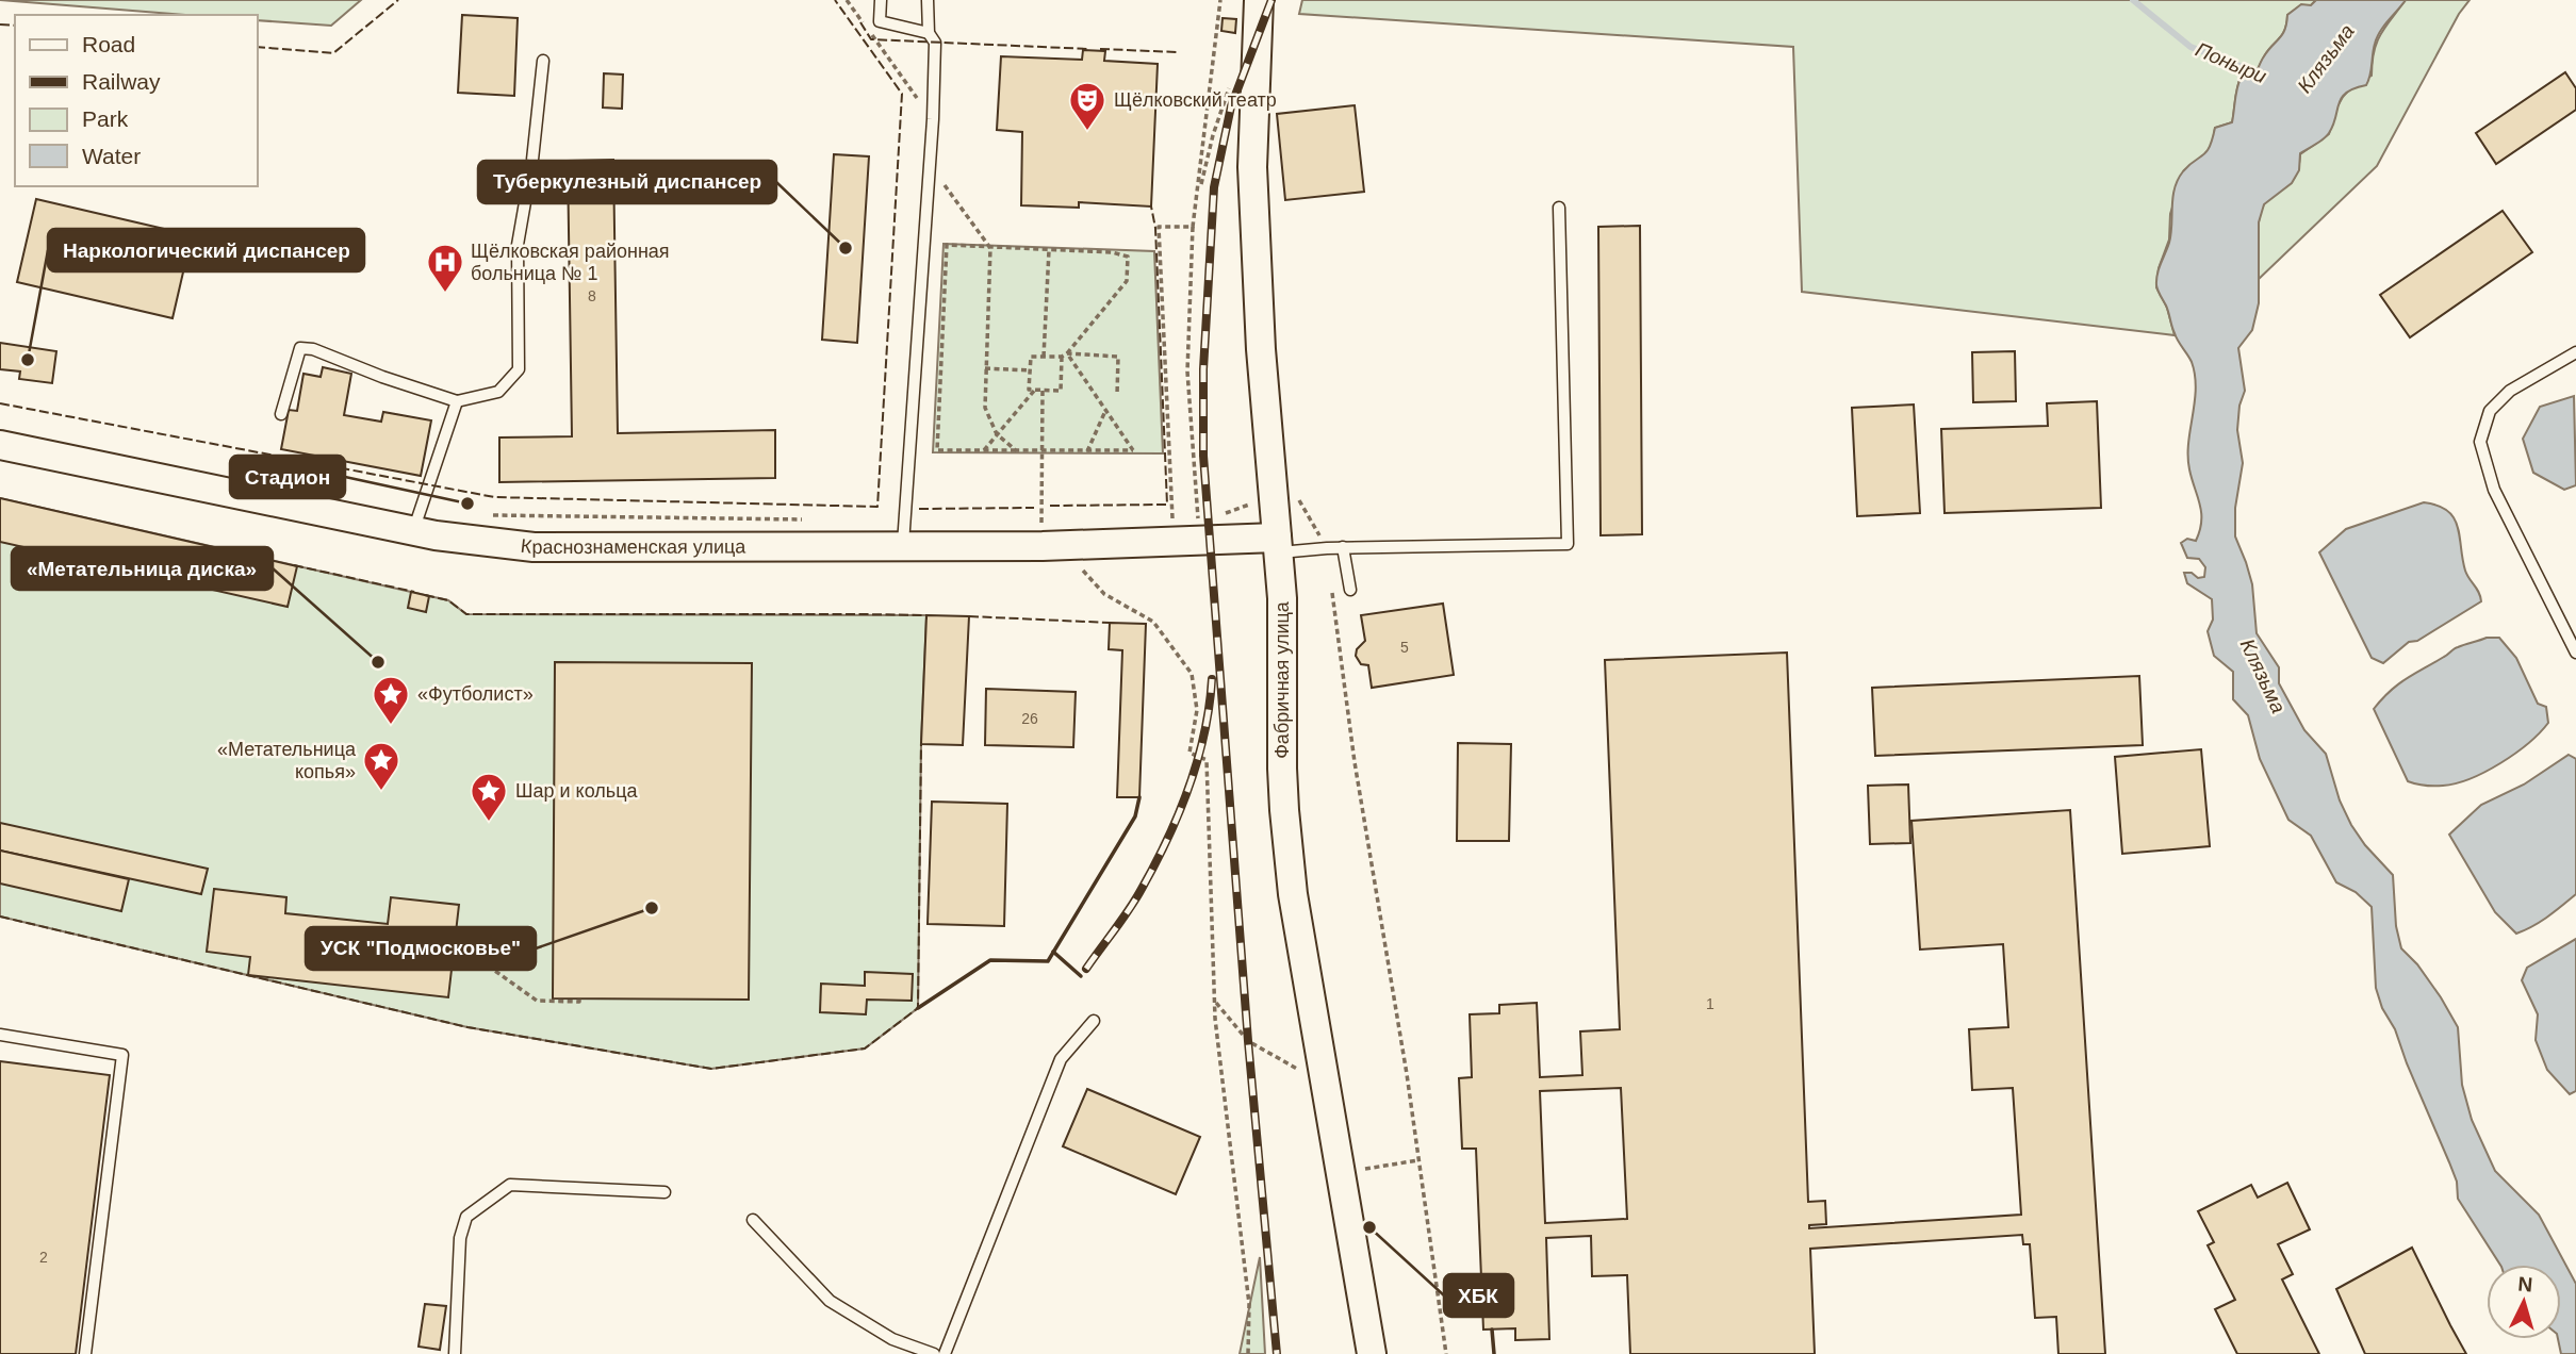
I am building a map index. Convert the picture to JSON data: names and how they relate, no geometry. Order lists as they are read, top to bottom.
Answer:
{
  "streets": {
    "street": ["Краснознаменская улица", "Фабричная улица"]
  },
  "crossings": [
    ["Краснознаменская улица", "Фабричная улица"]
  ],
  "water": ["Клязьма", "Поныри"],
  "places": {
    "theatre": ["Щёлковский театр"],
    "other": [
      "Туберкулезный диспансер",
      "Наркологический диспансер",
      "Стадион",
      "«Метательница диска»",
      "УСК \"Подмосковье\"",
      "ХБК"
    ],
    "hospital": ["Щёлковская районная больница № 1"],
    "place": ["«Футболист»", "«Метательница копья»", "Шар и кольца"]
  },
  "house_numbers": [
    "8",
    "5",
    "26",
    "1",
    "2"
  ],
  "legend": [
    "Road",
    "Railway",
    "Park",
    "Water"
  ],
  "north": "top"
}
